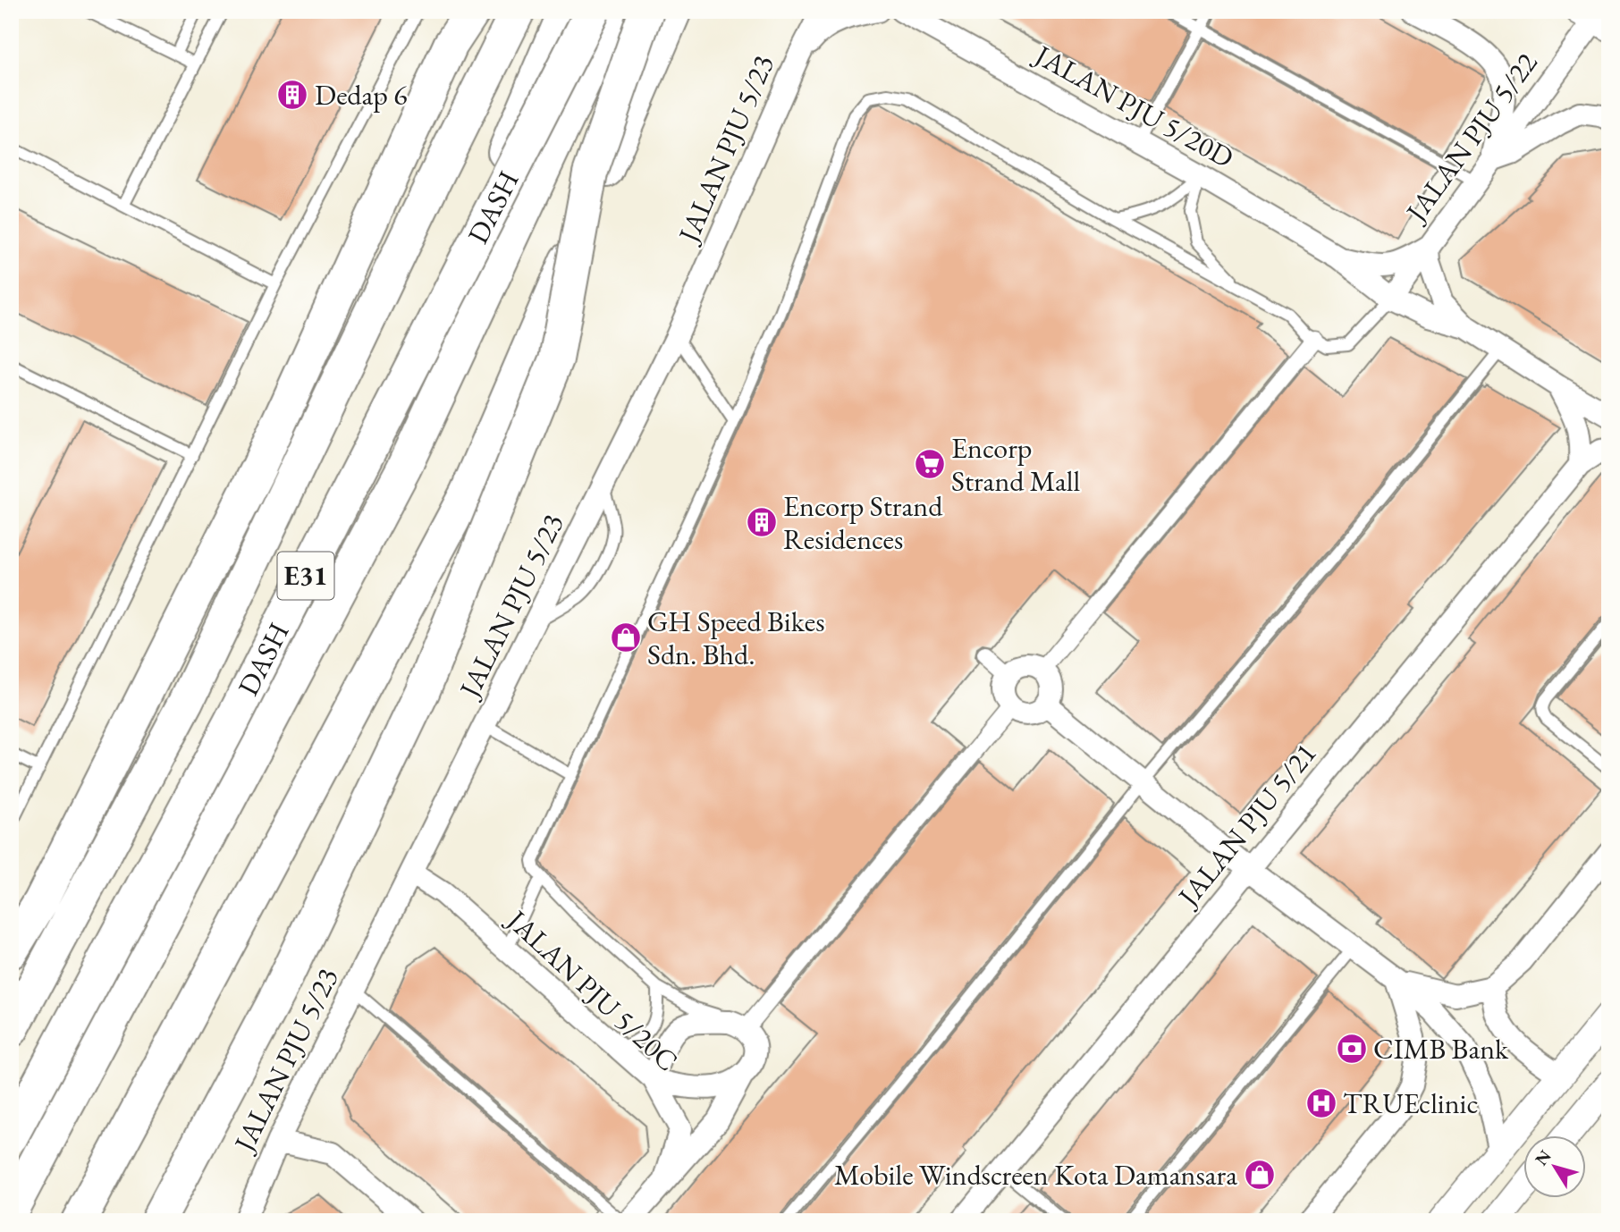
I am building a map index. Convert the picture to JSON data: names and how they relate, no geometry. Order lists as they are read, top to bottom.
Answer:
{
  "streets": {
    "highway": ["DASH", "E31"],
    "street": [
      "JALAN PJU 5/20D",
      "JALAN PJU 5/22",
      "JALAN PJU 5/23",
      "JALAN PJU 5/21",
      "JALAN PJU 5/20C"
    ]
  },
  "crossings": [
    ["JALAN PJU 5/20D", "JALAN PJU 5/22"],
    ["JALAN PJU 5/23", "JALAN PJU 5/20C"]
  ],
  "places": {
    "building": ["Dedap 6", "Encorp Strand Residences"],
    "supermarket": ["Encorp Strand Mall"],
    "shop": ["GH Speed Bikes Sdn. Bhd.", "Mobile Windscreen Kota Damansara"],
    "bank": ["CIMB Bank"],
    "hospital": ["TRUEclinic"]
  },
  "north": "top left"
}
